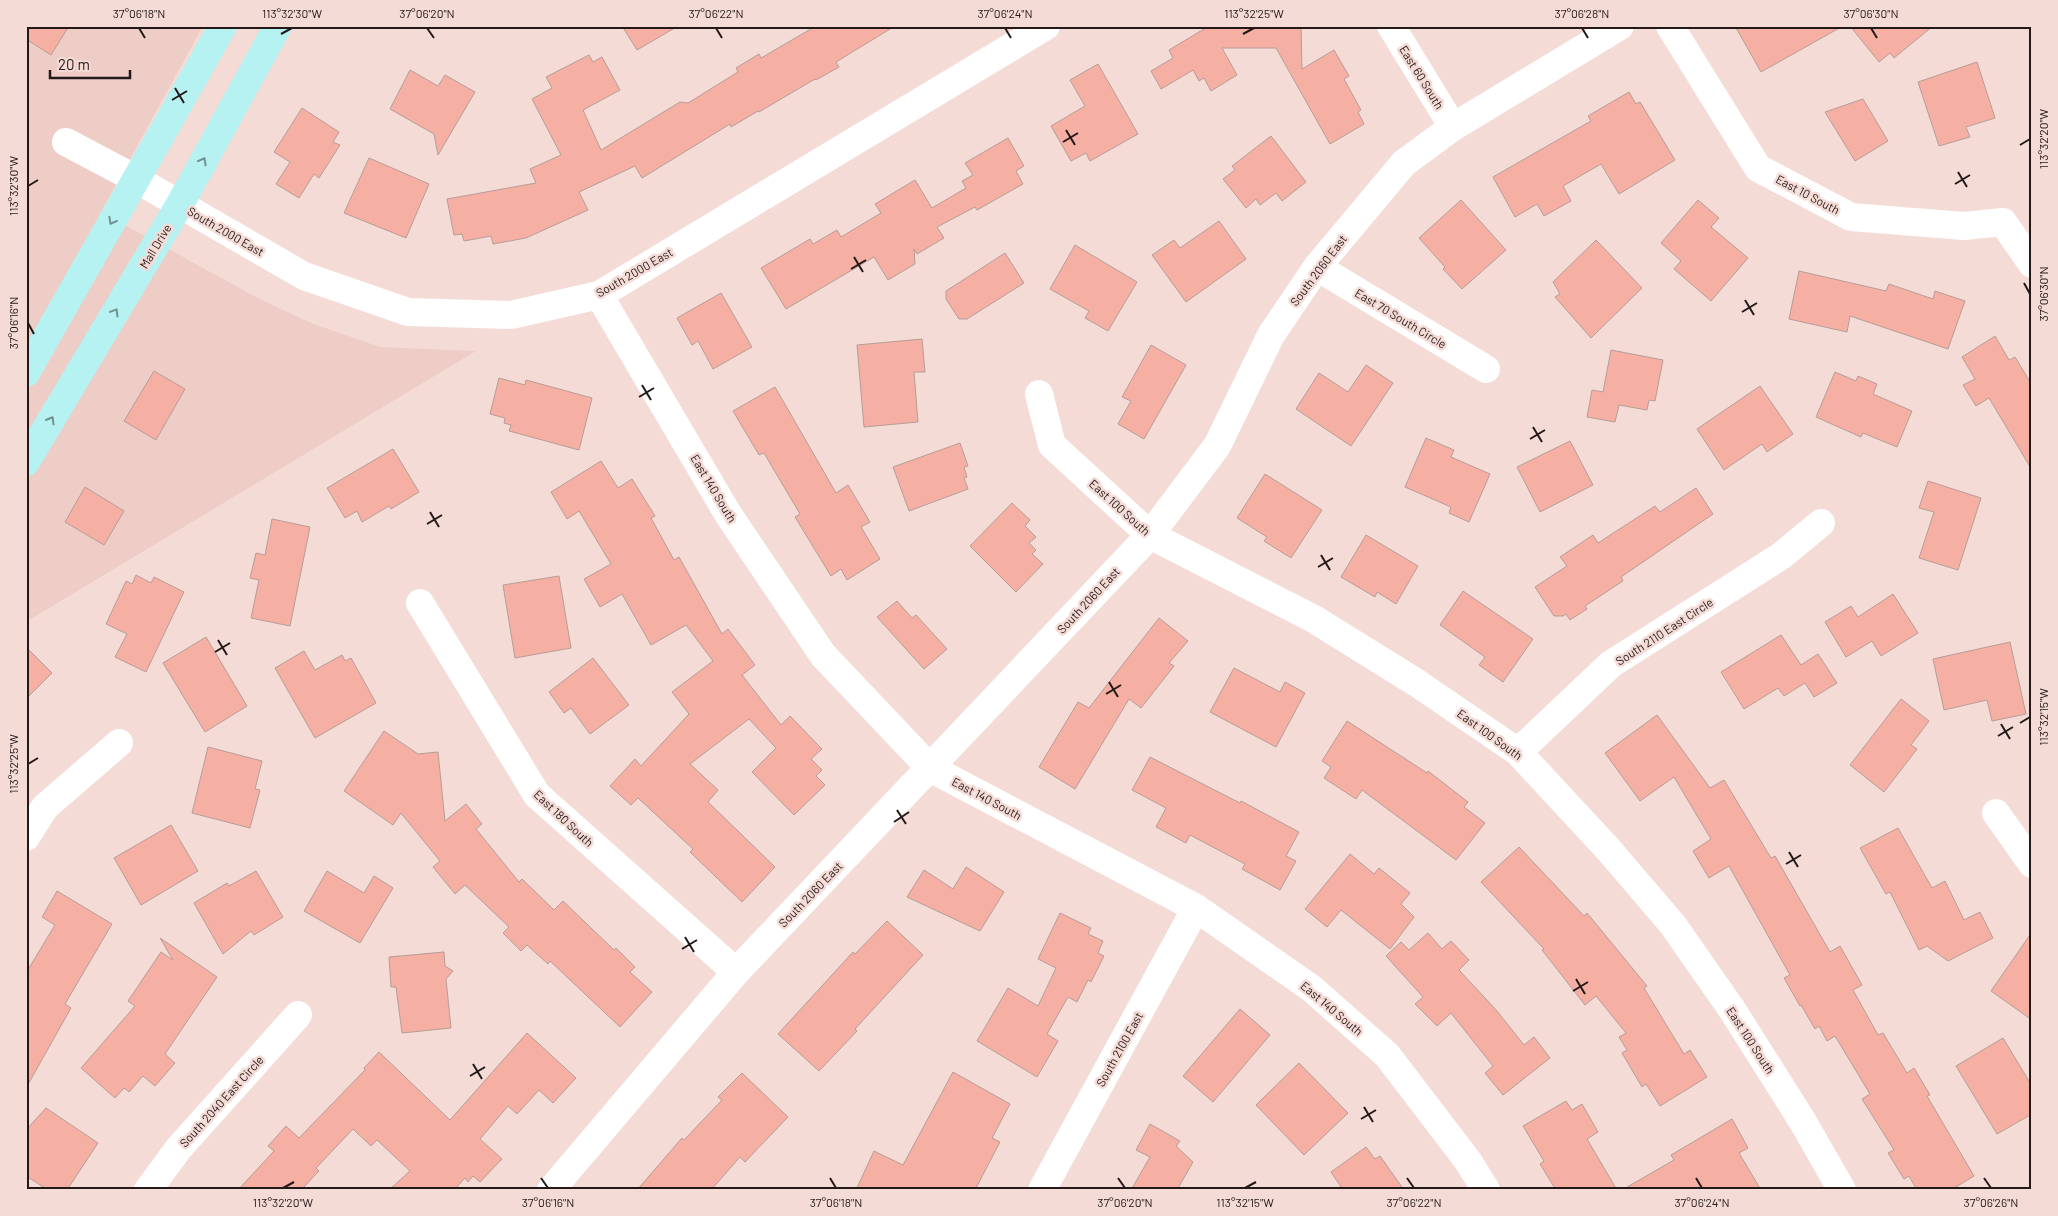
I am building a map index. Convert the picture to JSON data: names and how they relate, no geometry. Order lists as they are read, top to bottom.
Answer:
{
  "streets": {
    "main road": ["Mall Drive"],
    "street": [
      "East 60 South",
      "East 10 South",
      "South 2000 East",
      "South 2060 East",
      "East 70 South Circle",
      "East 140 South",
      "East 100 South",
      "South 2110 East Circle",
      "East 180 South",
      "South 2100 East",
      "South 2040 East Circle"
    ]
  },
  "crossings": [
    ["East 60 South", "South 2060 East"],
    ["South 2000 East", "Mall Drive"],
    ["South 2000 East", "East 140 South"],
    ["South 2060 East", "East 70 South Circle"],
    ["South 2060 East", "East 140 South"],
    ["South 2060 East", "East 100 South"],
    ["South 2060 East", "East 180 South"],
    ["East 140 South", "South 2100 East"],
    ["East 100 South", "South 2110 East Circle"]
  ],
  "scale_bar": "20 m",
  "coordinates": [
    "37°06'18\"N",
    "113°32'30\"W",
    "37°06'20\"N",
    "37°06'22\"N",
    "37°06'24\"N",
    "113°32'25\"W",
    "37°06'28\"N",
    "37°06'30\"N",
    "113°32'20\"W",
    "37°06'16\"N",
    "113°32'15\"W",
    "37°06'26\"N"
  ]
}
